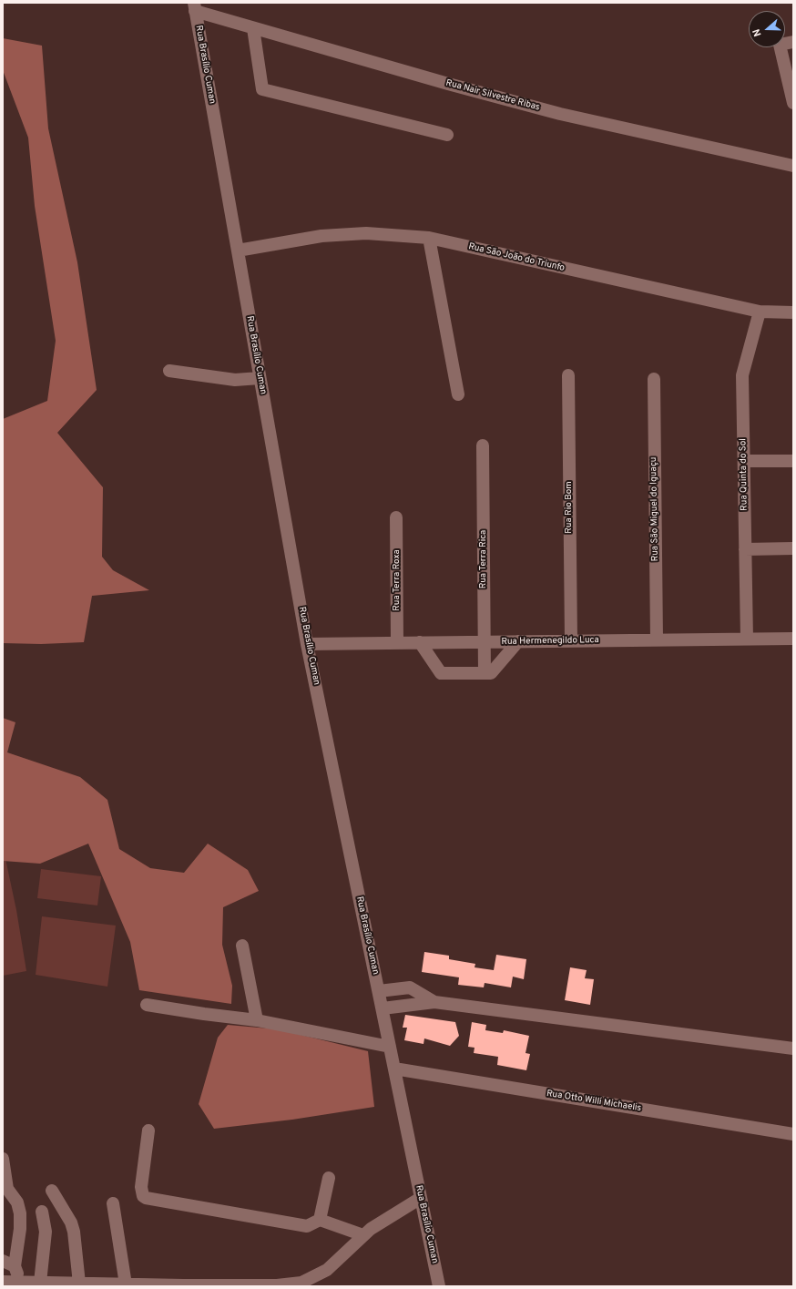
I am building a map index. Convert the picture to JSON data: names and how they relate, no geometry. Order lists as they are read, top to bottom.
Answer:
{
  "streets": {
    "street": [
      "Rua Brasílio Cuman",
      "Rua Nair Silvestre Ribas",
      "Rua São João do Triunfo",
      "Rua Quinta do Sol",
      "Rua Rio Bom",
      "Rua São Miguel do Iguaçu",
      "Rua Terra Rica",
      "Rua Terra Roxa",
      "Rua Hermenegildo Luca",
      "Rua Otto Willi Michaelis"
    ]
  },
  "crossings": [
    ["Rua Brasílio Cuman", "Rua Nair Silvestre Ribas"],
    ["Rua Brasílio Cuman", "Rua São João do Triunfo"],
    ["Rua Brasílio Cuman", "Rua Hermenegildo Luca"],
    ["Rua Brasílio Cuman", "Rua Otto Willi Michaelis"],
    ["Rua São João do Triunfo", "Rua Quinta do Sol"],
    ["Rua Quinta do Sol", "Rua Hermenegildo Luca"],
    ["Rua Rio Bom", "Rua Hermenegildo Luca"],
    ["Rua São Miguel do Iguaçu", "Rua Hermenegildo Luca"],
    ["Rua Terra Rica", "Rua Hermenegildo Luca"],
    ["Rua Terra Roxa", "Rua Hermenegildo Luca"]
  ],
  "north": "left"
}
